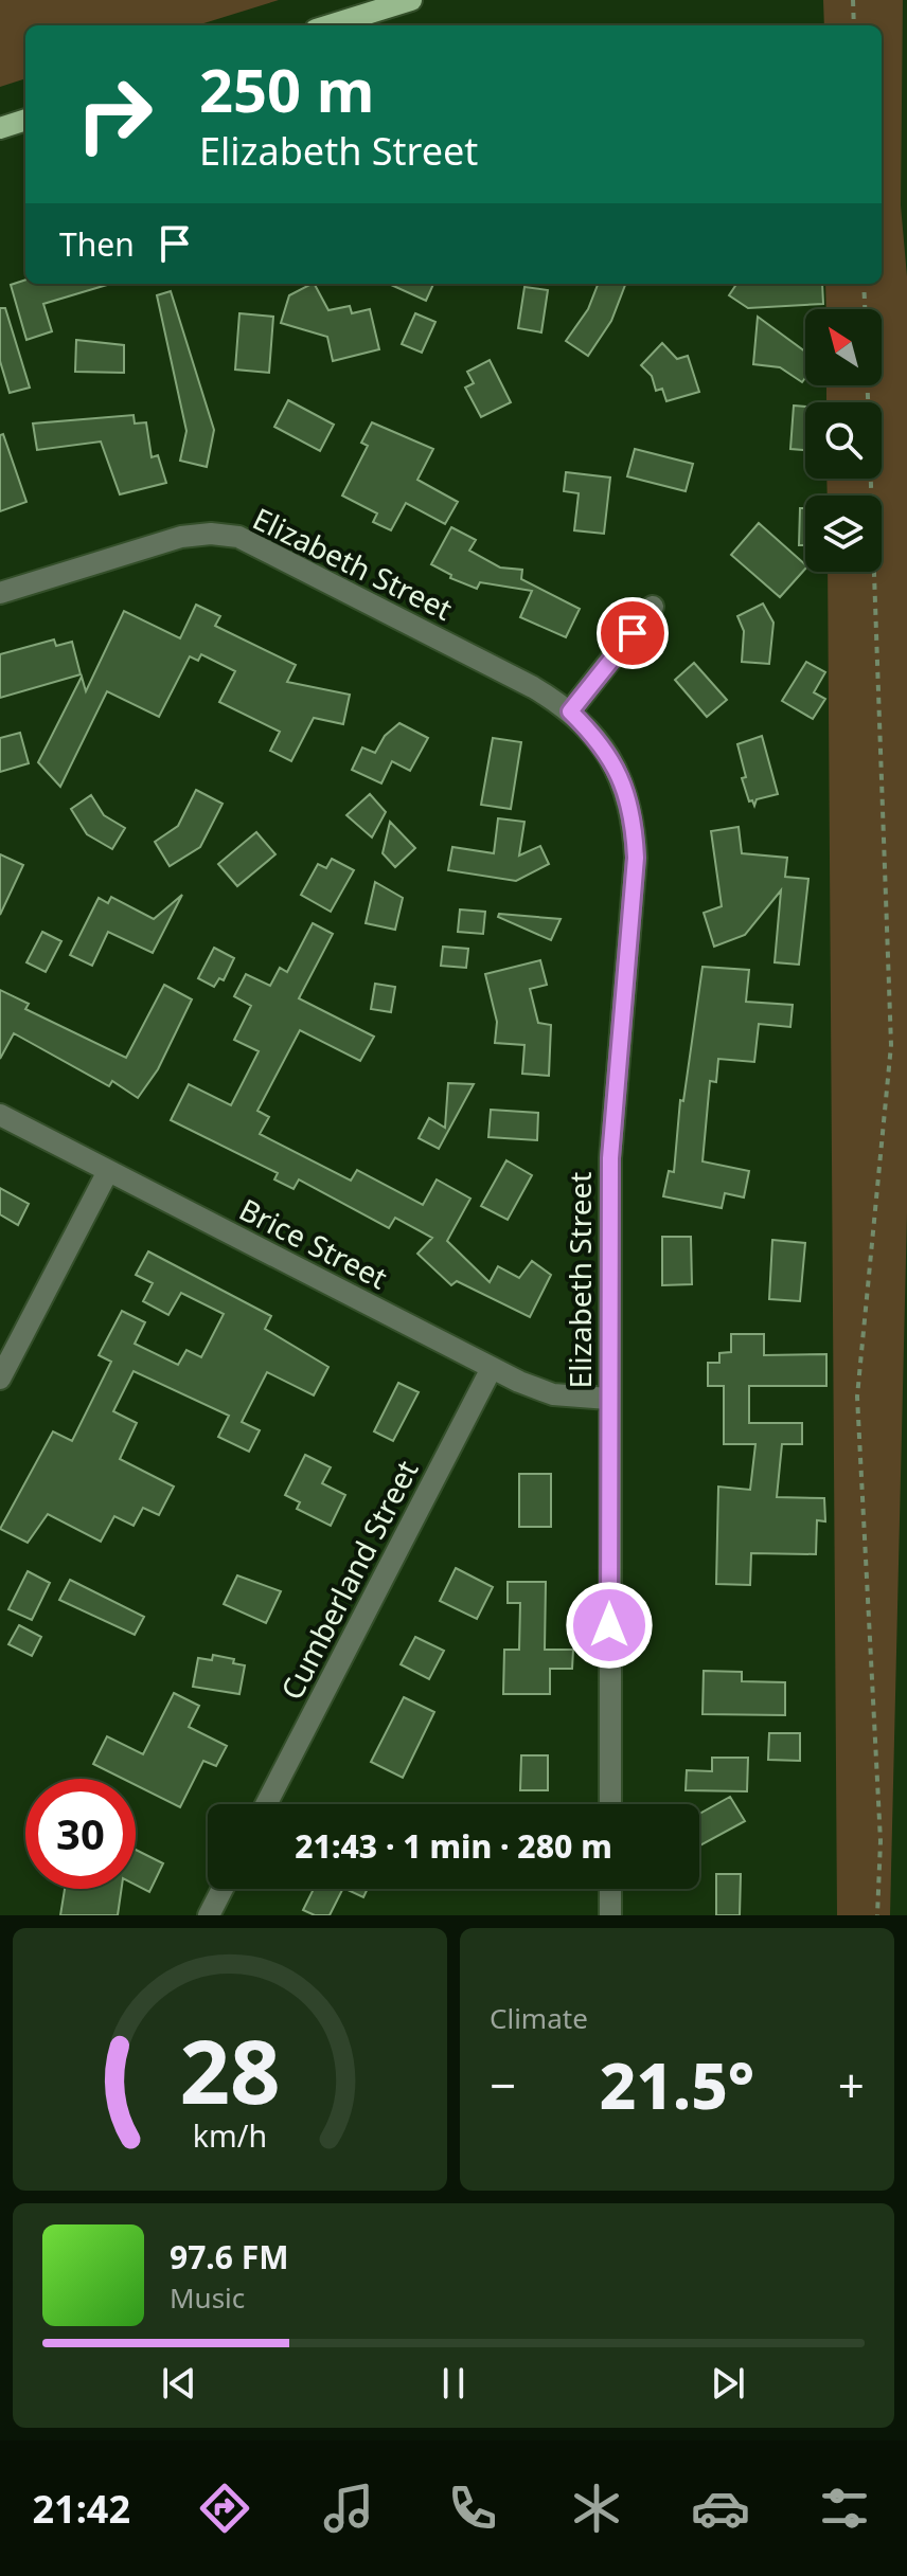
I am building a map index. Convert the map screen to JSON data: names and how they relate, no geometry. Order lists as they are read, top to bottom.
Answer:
{
  "streets": {
    "street": ["Elizabeth Street", "Brice Street", "Cumberland Street"]
  },
  "crossings": [
    ["Elizabeth Street", "Brice Street"],
    ["Brice Street", "Cumberland Street"]
  ],
  "north": "top left",
  "page": {
    "turn": ["250 m", "Elizabeth Street"],
    "then": "Then",
    "limit": "30",
    "trip": "21:43 · 1 min · 280 m",
    "tile": "Climate",
    "heat": ["−", "21.5°", "+"],
    "song": ["97.6 FM", "Music"],
    "tabs": "21:42",
    "gauge": ["28", "km/h"]
  }
}
